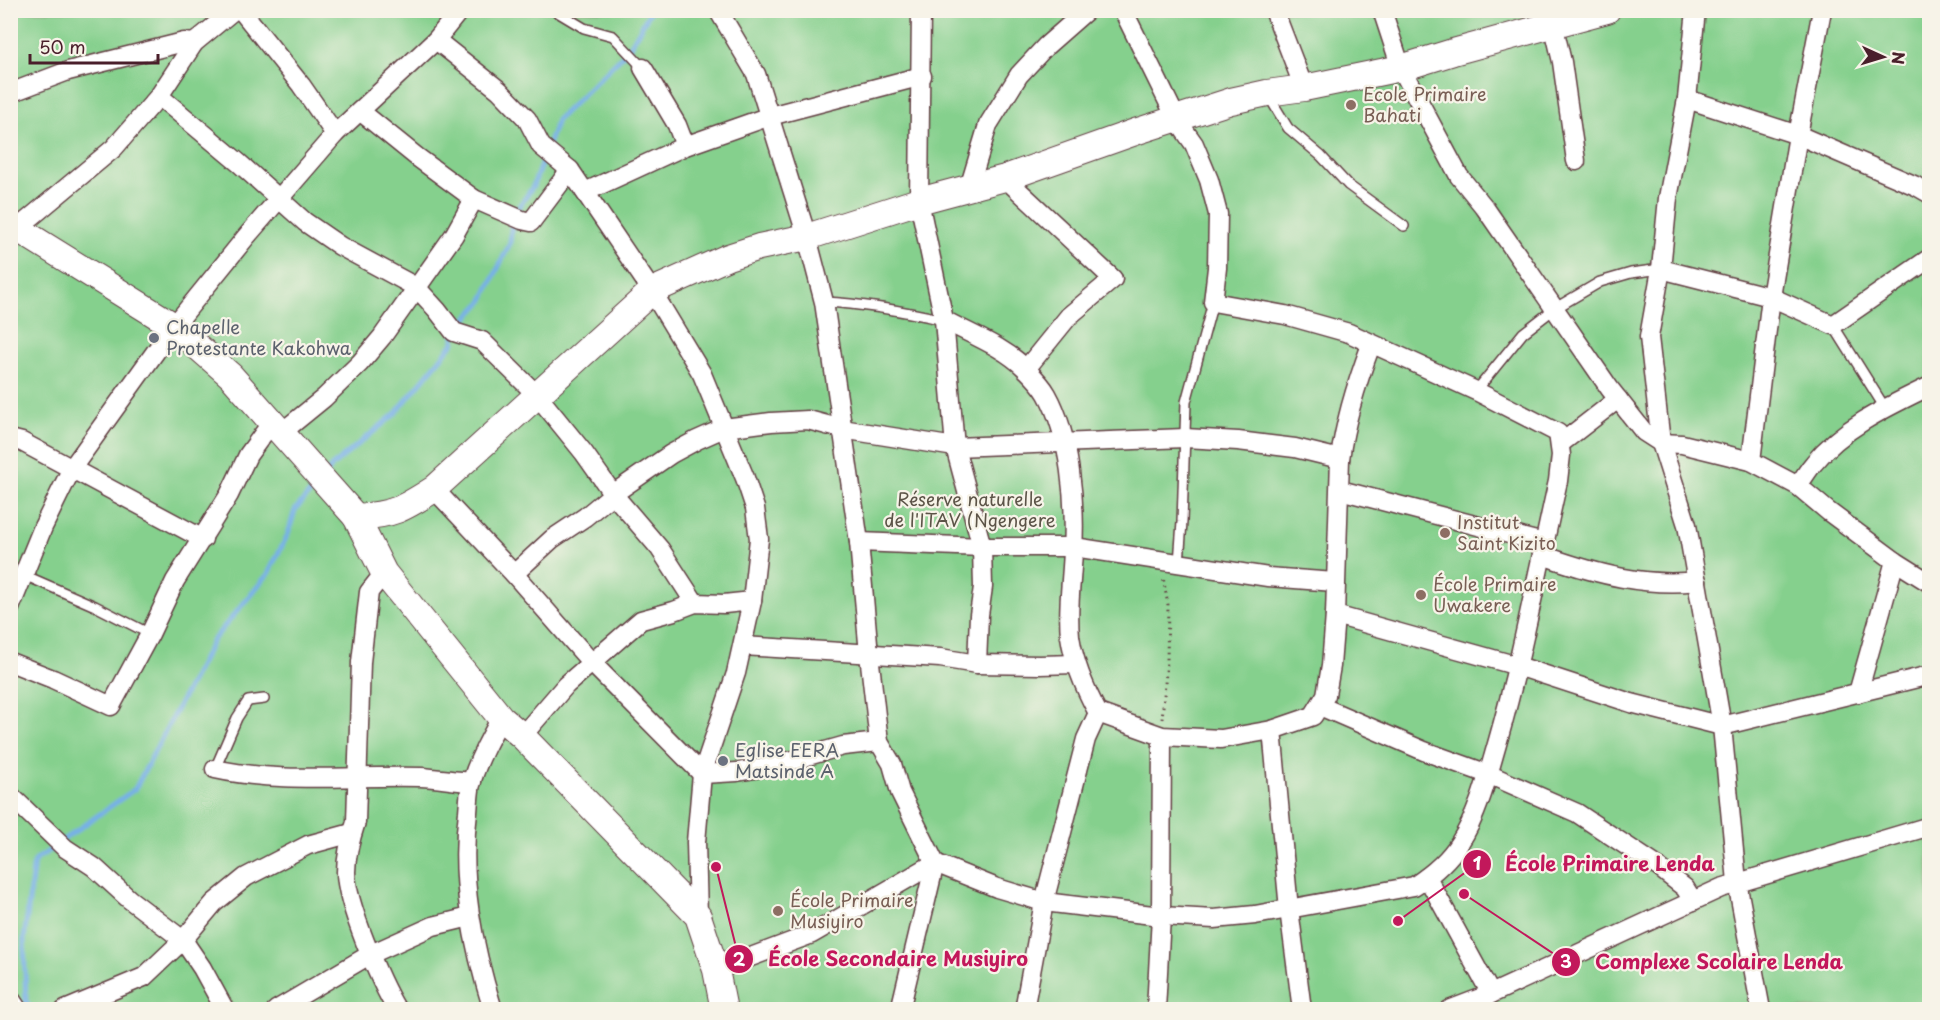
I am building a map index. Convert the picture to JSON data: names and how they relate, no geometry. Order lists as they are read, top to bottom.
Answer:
{
  "parks": ["Réserve naturelle de l'ITAV (Ngengere"],
  "places": [
    "Ecole Primaire Bahati",
    "Chapelle Protestante Kakohwa",
    "Institut Saint Kizito",
    "École Primaire Uwakere",
    "Eglise EERA Matsinde A",
    "École Secondaire Musiyiro",
    "Complexe Scolaire Lenda",
    "École Primaire Musiyiro",
    "École Primaire Lenda"
  ],
  "scale_bar": "50 m",
  "north": "right"
}
